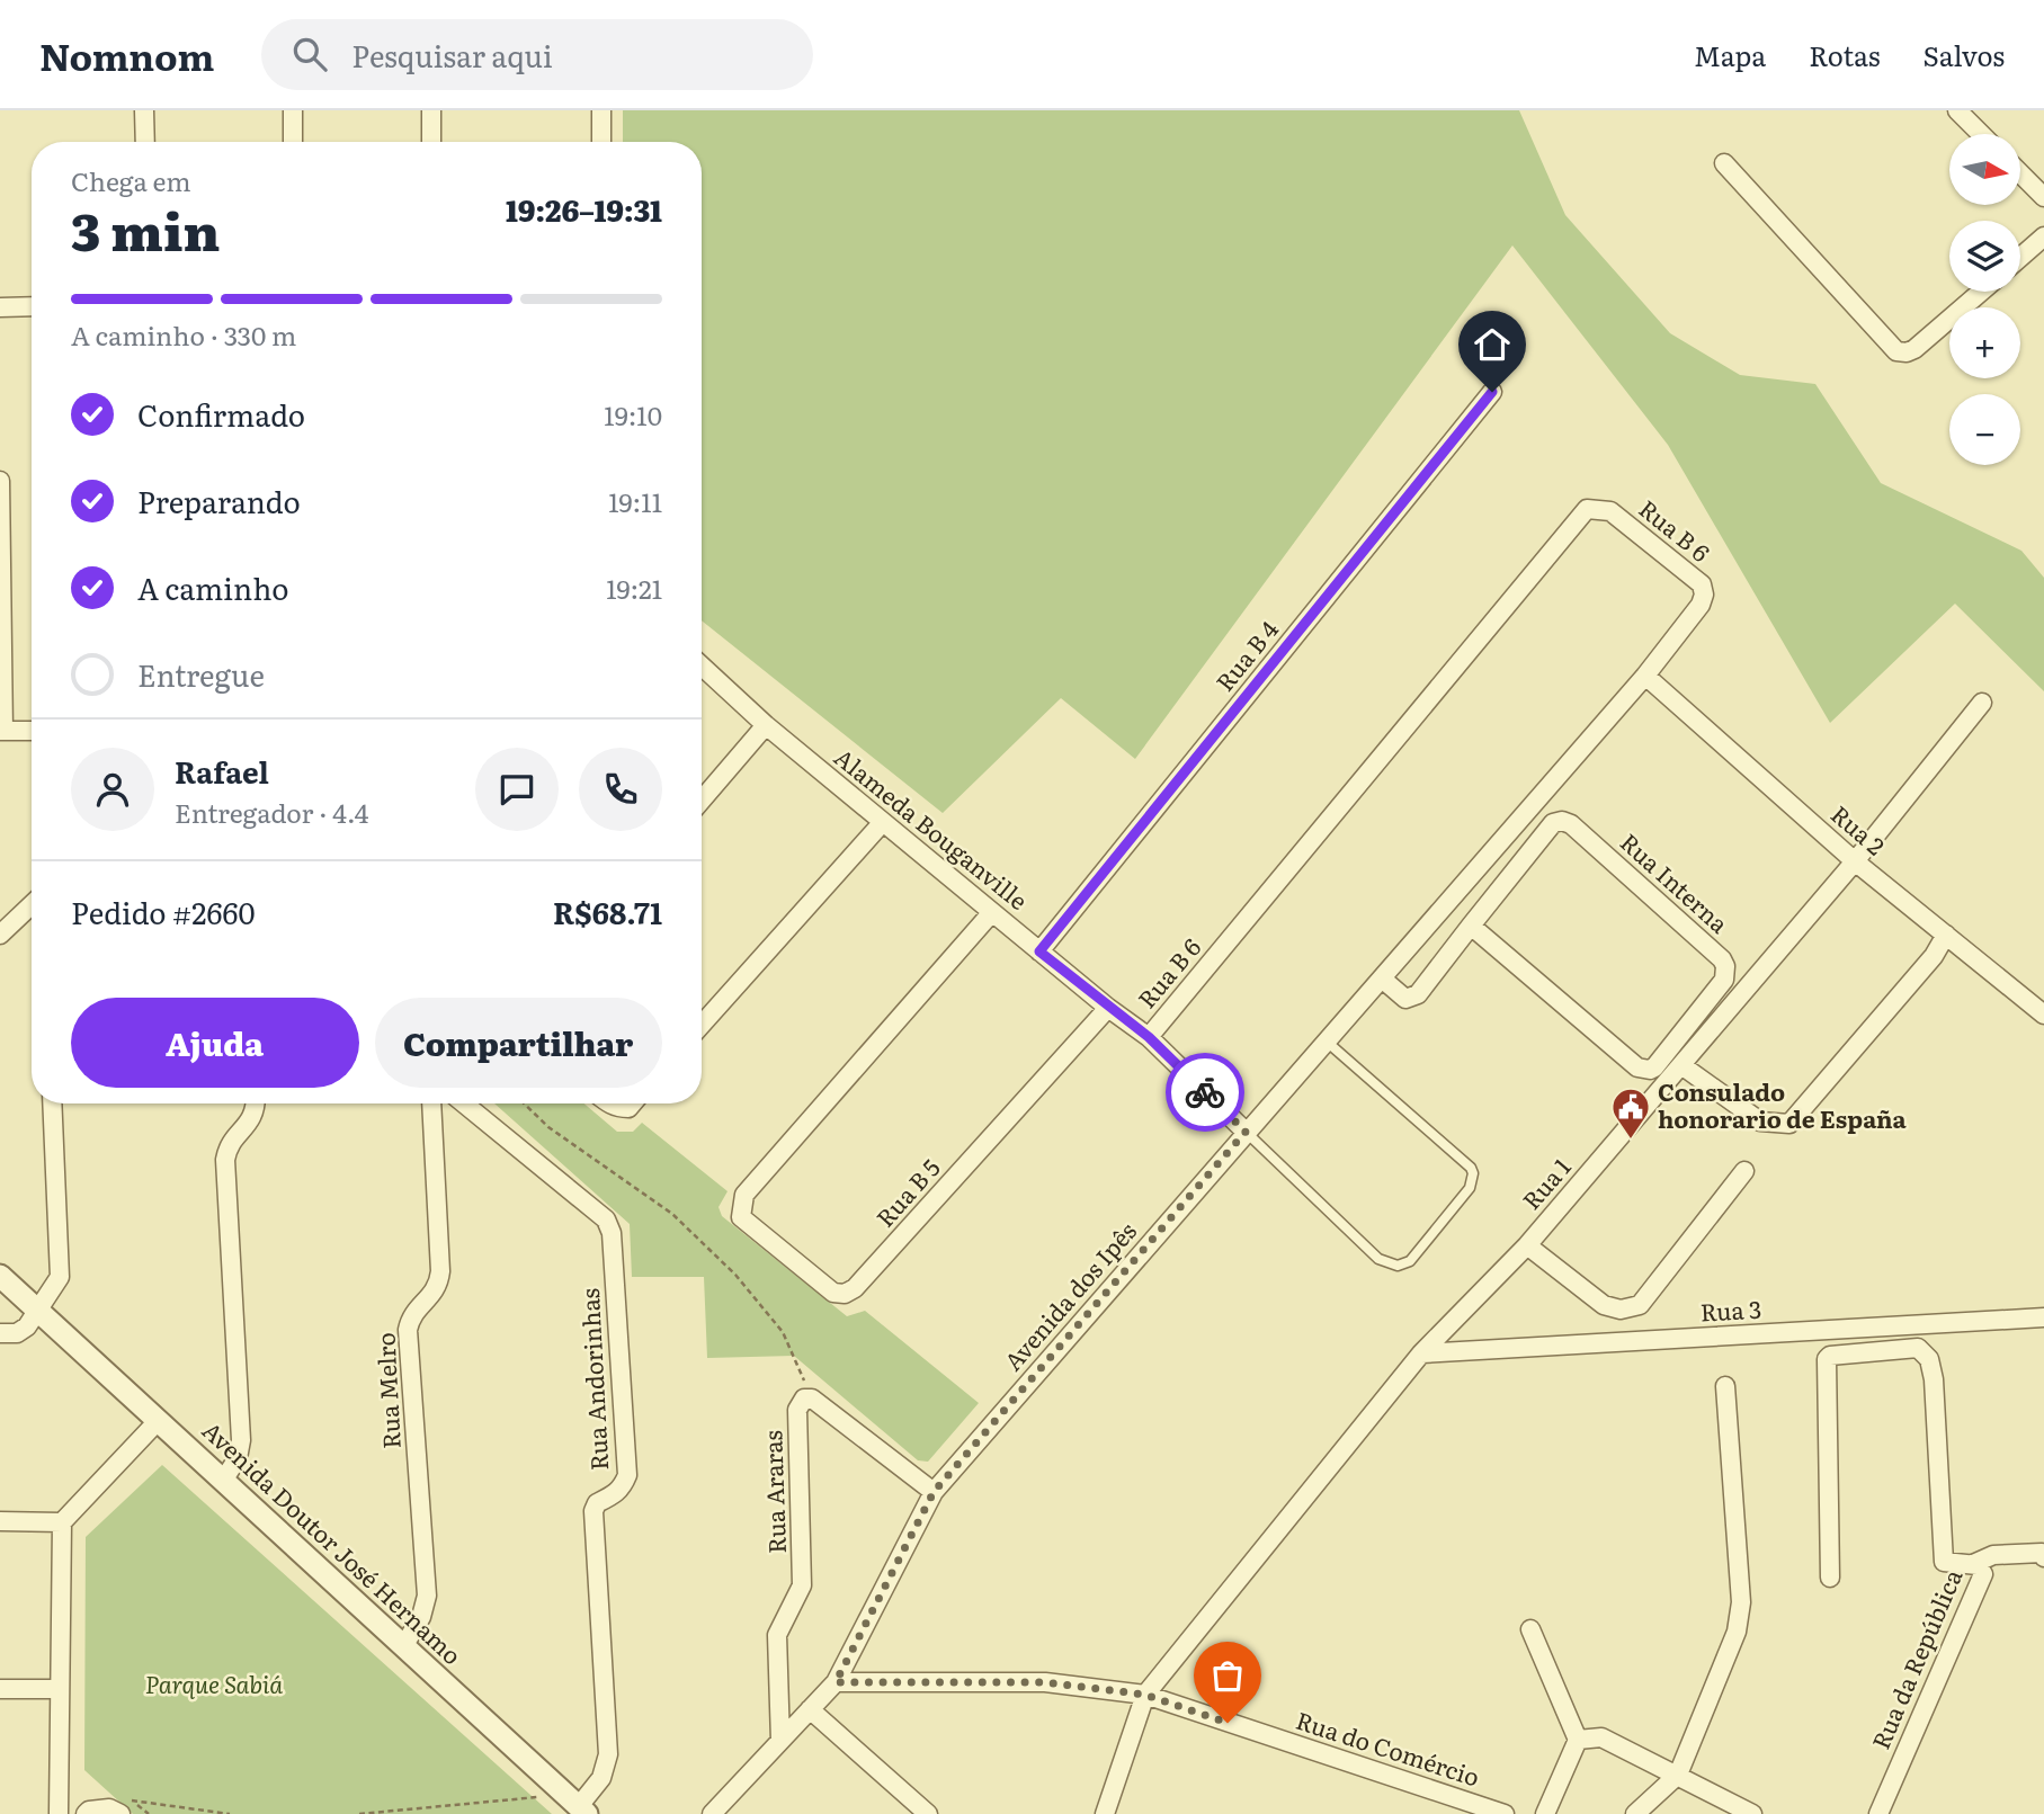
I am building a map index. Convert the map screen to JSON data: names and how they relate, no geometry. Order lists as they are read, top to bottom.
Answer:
{
  "streets": {
    "street": [
      "Rua B 6",
      "Rua B 4",
      "Alameda Bouganville",
      "Rua 2",
      "Rua Interna",
      "Rua 1",
      "Rua B 5",
      "Avenida dos Ipês",
      "Rua 3",
      "Rua Andorinhas",
      "Rua Melro",
      "Rua Araras",
      "Avenida Doutor José Hernamo",
      "Rua da República",
      "Rua do Comércio"
    ]
  },
  "crossings": [
    ["Rua B 6", "Alameda Bouganville"],
    ["Rua B 6", "Rua 2"],
    ["Rua B 6", "Rua Interna"],
    ["Rua B 6", "Avenida dos Ipês"],
    ["Rua B 4", "Alameda Bouganville"],
    ["Alameda Bouganville", "Rua B 5"],
    ["Alameda Bouganville", "Avenida dos Ipês"],
    ["Rua 2", "Rua 1"],
    ["Rua 1", "Rua 3"],
    ["Rua 1", "Rua do Comércio"],
    ["Avenida dos Ipês", "Rua Araras"],
    ["Avenida dos Ipês", "Rua do Comércio"],
    ["Rua Andorinhas", "Avenida Doutor José Hernamo"],
    ["Rua Melro", "Avenida Doutor José Hernamo"]
  ],
  "parks": ["Parque Sabiá"],
  "places": {
    "public building": ["Consulado honorario de España"]
  },
  "north": "right",
  "page": {
    "header": "Nomnom",
    "search": "Pesquisar aqui",
    "nav": ["Mapa", "Rotas", "Salvos"],
    "map_buttons": ["+", "−"],
    "heading": ["3 min", "Chega em", "19:26–19:31"],
    "panel": [
      "Rafael",
      "Entregador · 4.4",
      "Pedido #2660",
      "R$68.71"
    ],
    "bar": "A caminho · 330 m",
    "list": [
      ["Confirmado", "19:10"],
      ["Preparando", "19:11"],
      ["A caminho", "19:21"],
      "Entregue"
    ],
    "buttons": ["Ajuda", "Compartilhar"]
  }
}
